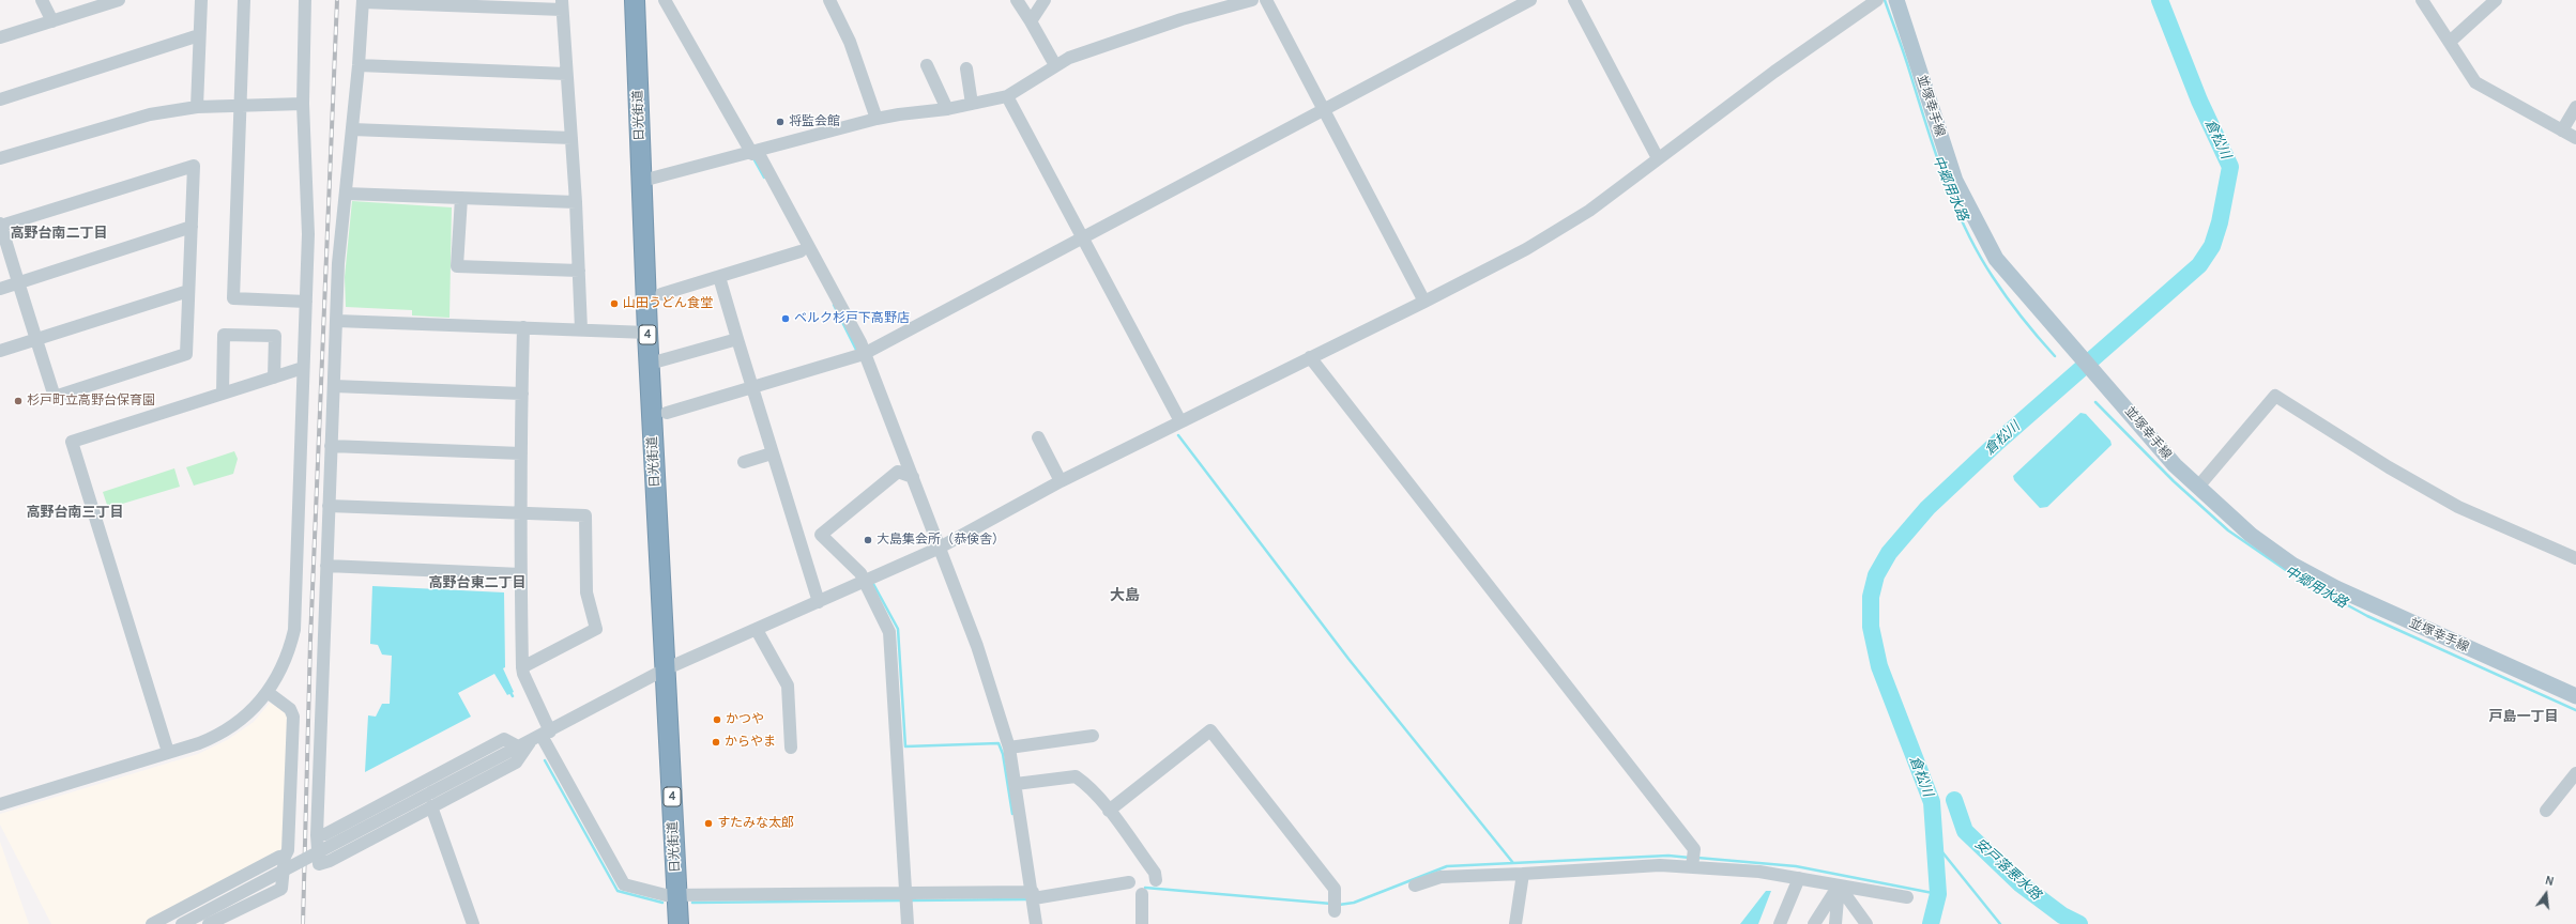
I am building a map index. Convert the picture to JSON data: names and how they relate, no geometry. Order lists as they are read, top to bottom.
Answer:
{
  "streets": {
    "highway": ["日光街道", "4"],
    "main road": ["並塚幸手線"]
  },
  "districts": [
    "高野台南二丁目",
    "高野台南三丁目",
    "高野台東二丁目",
    "大島",
    "戸島一丁目"
  ],
  "water": ["倉松川", "中郷用水路", "安戸落悪水路"],
  "places": [
    "将監会館",
    "山田うどん食堂",
    "ベルク杉戸下高野店",
    "杉戸町立高野台保育園",
    "大島集会所（恭倹舎）",
    "かつや",
    "からやま",
    "すたみな太郎"
  ],
  "north": "top"
}
